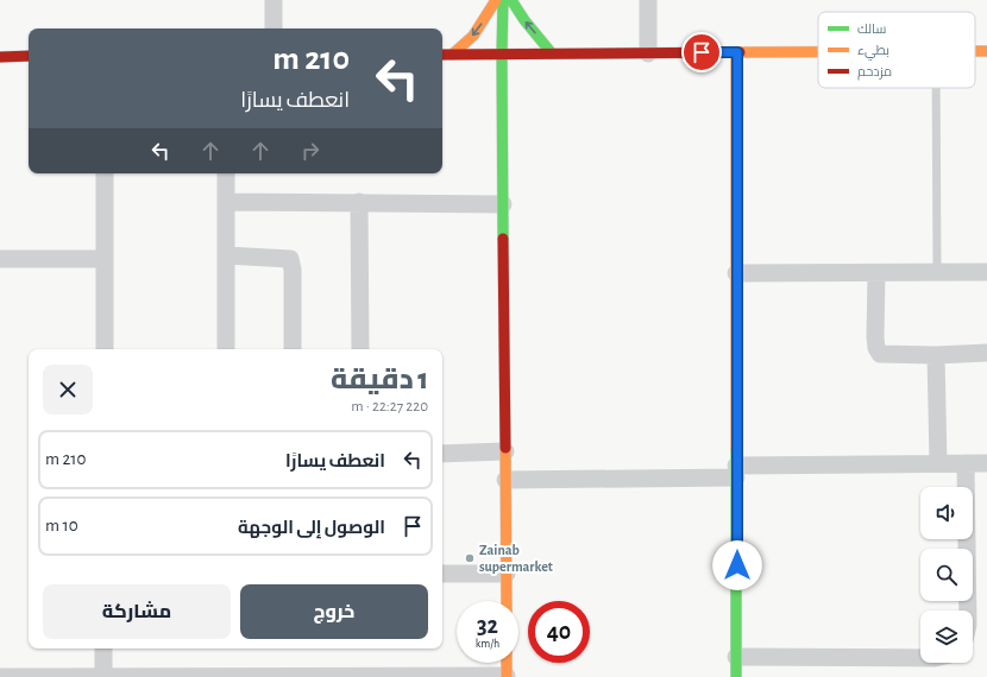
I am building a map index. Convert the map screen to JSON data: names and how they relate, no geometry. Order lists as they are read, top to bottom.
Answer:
{
  "places": ["Zainab supermarket"],
  "legend": ["سالك", "بطيء", "مزدحم"],
  "page": {
    "turn": ["210 m", "انعطف يسارًا"],
    "heading": ["1 دقيقة", "220 m · 22:27"],
    "list": [
      {
        "name": "انعطف يسارًا",
        "value": "210 m"
      },
      {
        "name": "الوصول إلى الوجهة",
        "value": "10 m"
      }
    ],
    "buttons": ["خروج", "مشاركة"],
    "speed": "32 km/h",
    "limit": "40"
  }
}
